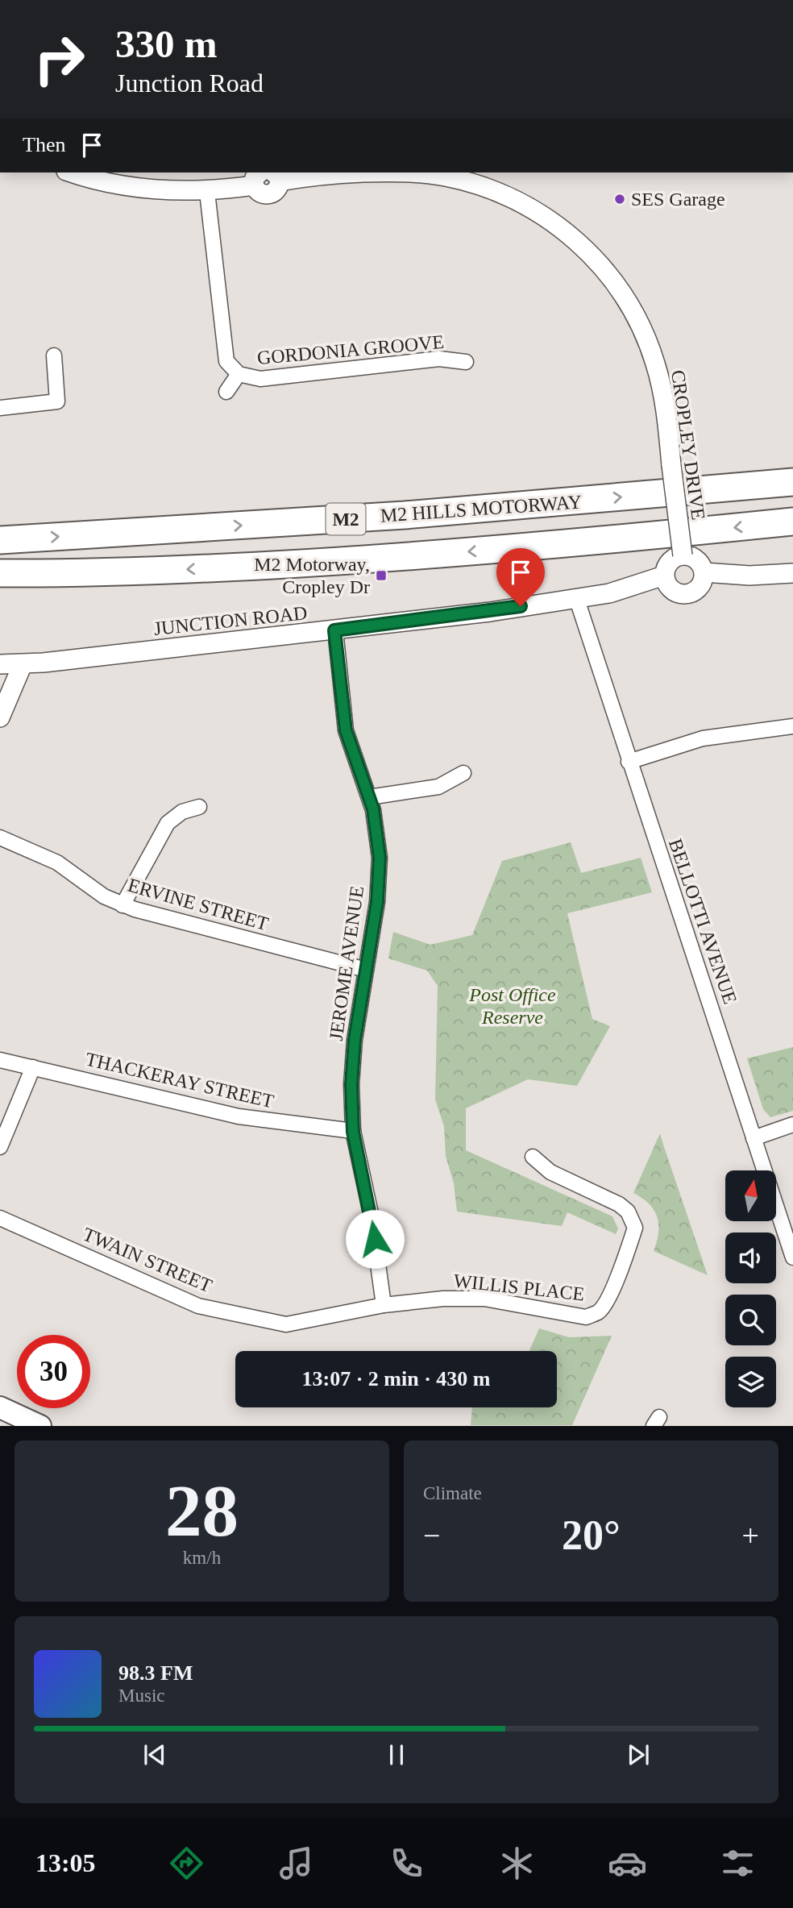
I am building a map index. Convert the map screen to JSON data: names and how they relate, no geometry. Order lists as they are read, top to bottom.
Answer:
{
  "streets": {
    "highway": ["M2 HILLS MOTORWAY", "M2"],
    "street": [
      "GORDONIA GROOVE",
      "CROPLEY DRIVE",
      "JUNCTION ROAD",
      "ERVINE STREET",
      "BELLOTTI AVENUE",
      "JEROME AVENUE",
      "THACKERAY STREET",
      "TWAIN STREET",
      "WILLIS PLACE"
    ]
  },
  "crossings": [
    ["CROPLEY DRIVE", "JUNCTION ROAD"],
    ["JUNCTION ROAD", "BELLOTTI AVENUE"],
    ["JUNCTION ROAD", "JEROME AVENUE"],
    ["ERVINE STREET", "JEROME AVENUE"],
    ["JEROME AVENUE", "THACKERAY STREET"],
    ["JEROME AVENUE", "TWAIN STREET"],
    ["JEROME AVENUE", "WILLIS PLACE"],
    ["TWAIN STREET", "WILLIS PLACE"]
  ],
  "parks": ["Post Office Reserve"],
  "places": {
    "other": ["SES Garage"],
    "transit": ["M2 Motorway, Cropley Dr"]
  },
  "north": "top",
  "page": {
    "turn": ["330 m", "Junction Road"],
    "then": "Then",
    "limit": "30",
    "trip": "13:07 · 2 min · 430 m",
    "tile": [
      ["28", "km/h"],
      "Climate"
    ],
    "heat": ["−", "20°", "+"],
    "song": ["98.3 FM", "Music"],
    "tabs": "13:05"
  }
}
